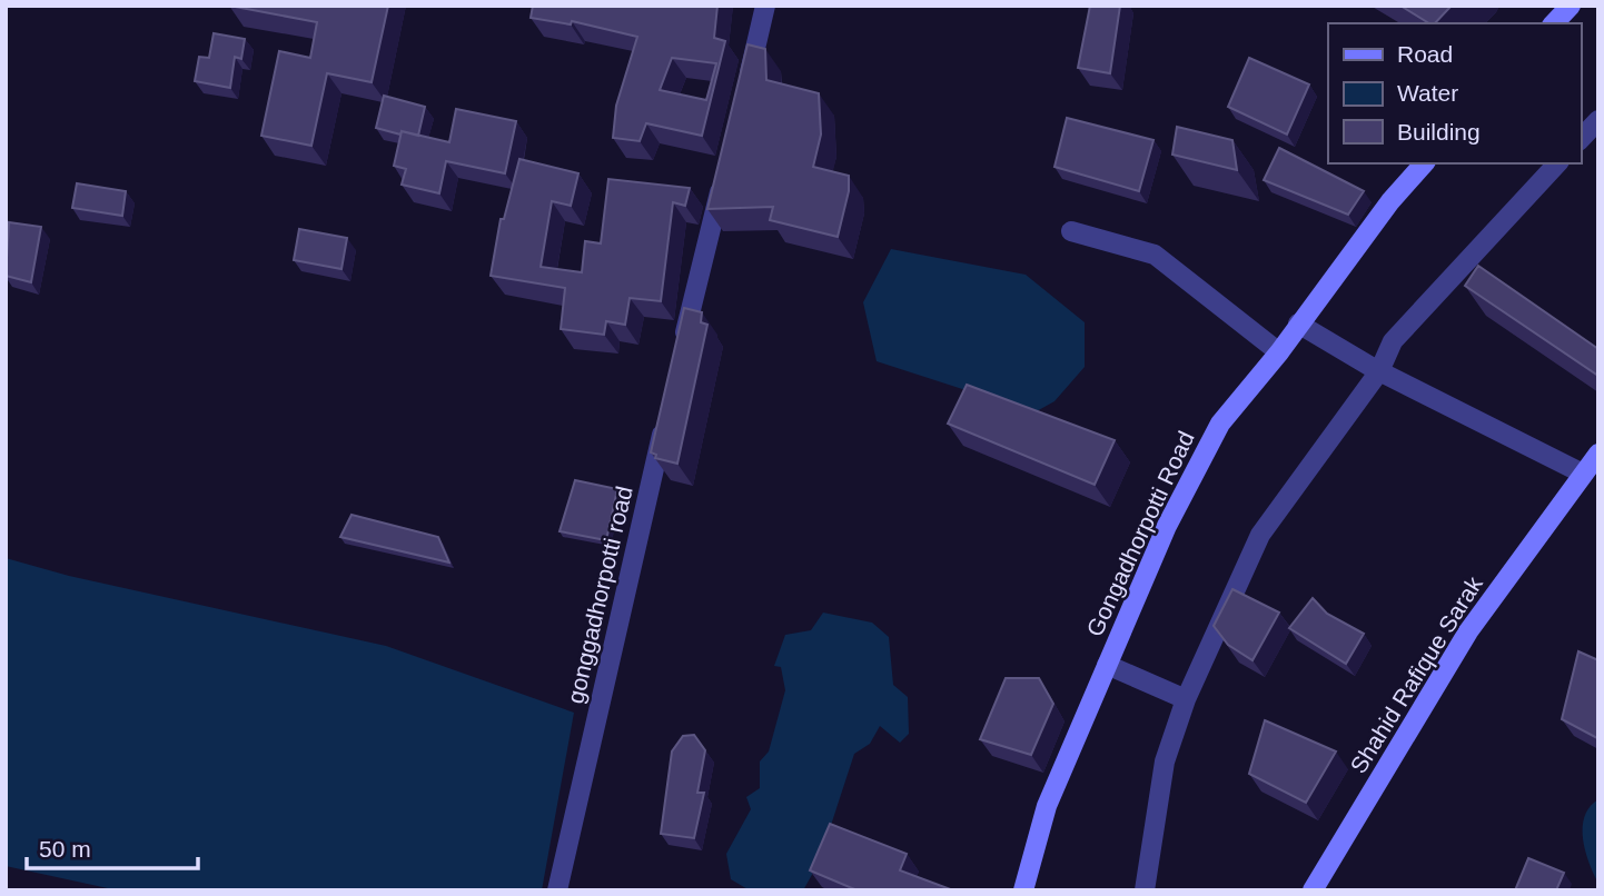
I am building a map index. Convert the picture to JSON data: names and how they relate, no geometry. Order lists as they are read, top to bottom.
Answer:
{
  "streets": {
    "street": ["Gongadhorpotti Road", "gonggadhorpotti road", "Shahid Rafique Sarak"]
  },
  "legend": ["Road", "Water", "Building"],
  "scale_bar": "50 m"
}
